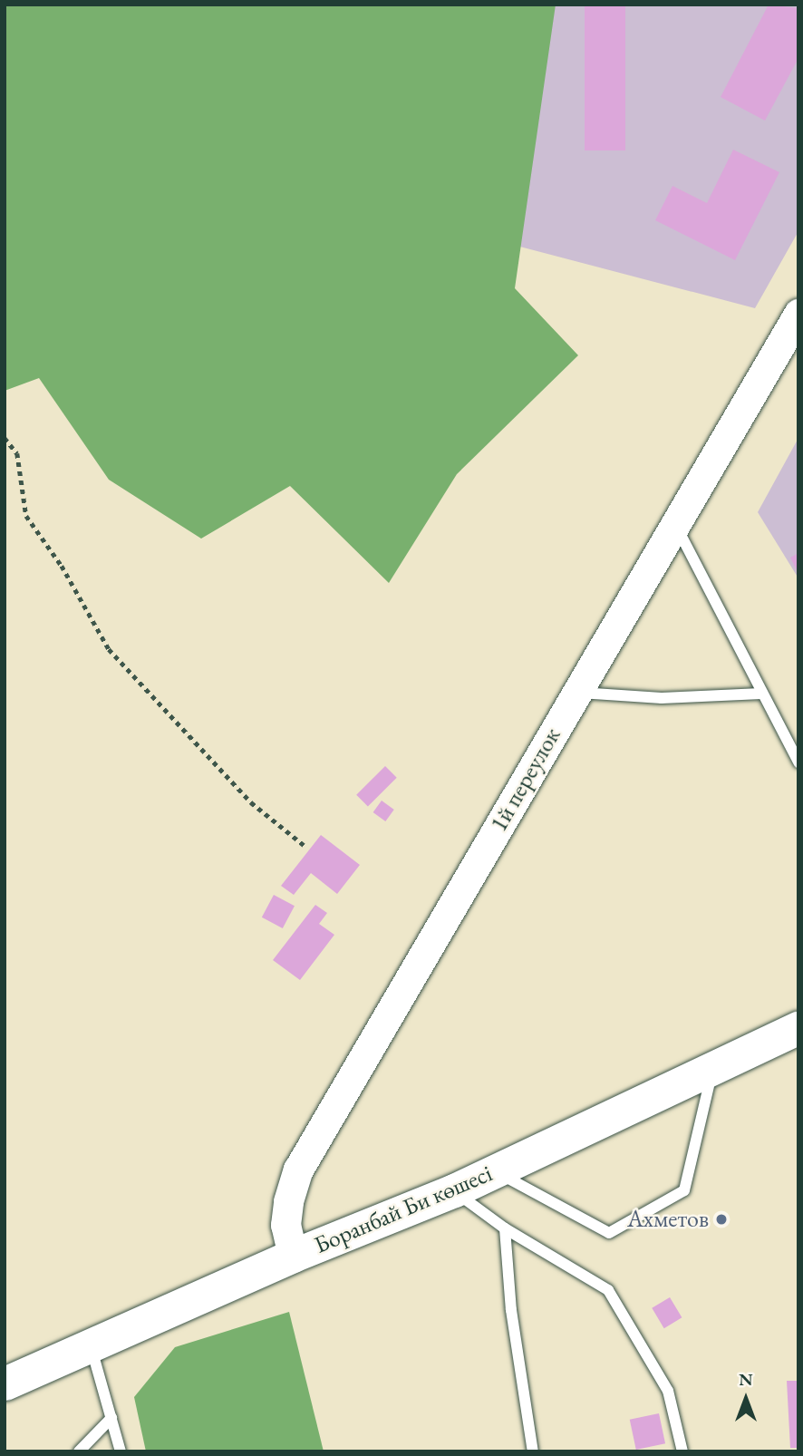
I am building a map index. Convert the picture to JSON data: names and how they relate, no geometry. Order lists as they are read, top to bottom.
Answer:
{
  "streets": {
    "main road": ["Боранбай Би көшесі"],
    "street": ["1й переулок"]
  },
  "crossings": [
    ["1й переулок", "Боранбай Би көшесі"]
  ],
  "places": ["Ахметов"],
  "north": "top"
}
